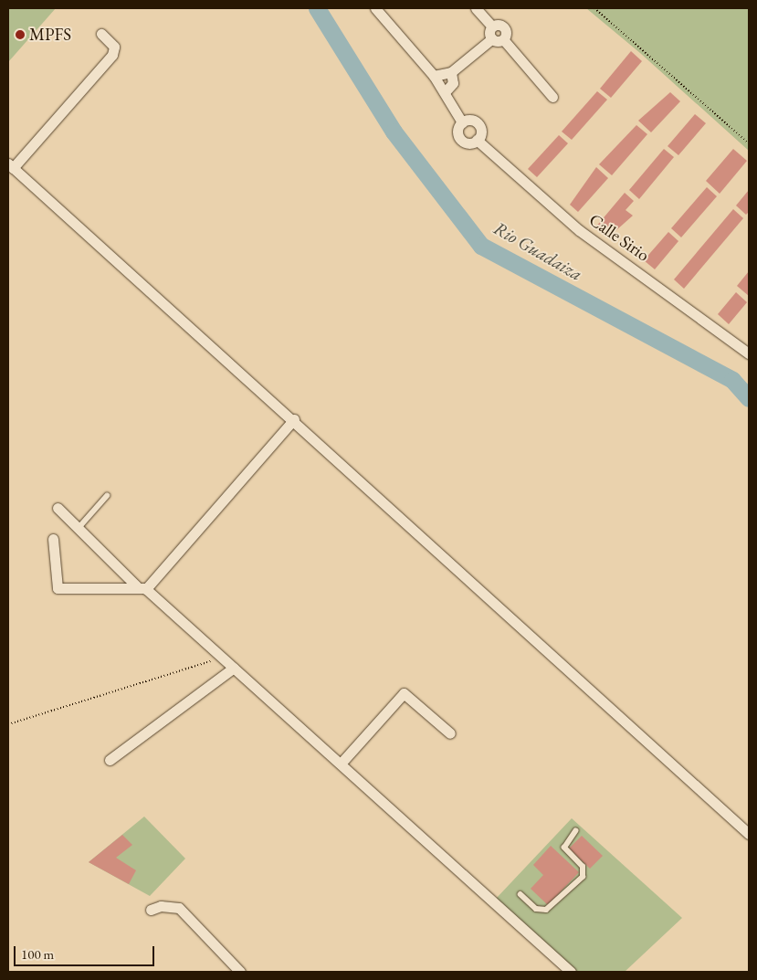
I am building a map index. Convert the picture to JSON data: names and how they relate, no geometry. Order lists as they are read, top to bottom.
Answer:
{
  "streets": {
    "street": ["Calle Sirio"]
  },
  "water": ["Rio Guadaiza"],
  "places": ["MPFS"],
  "scale_bar": "100 m"
}
